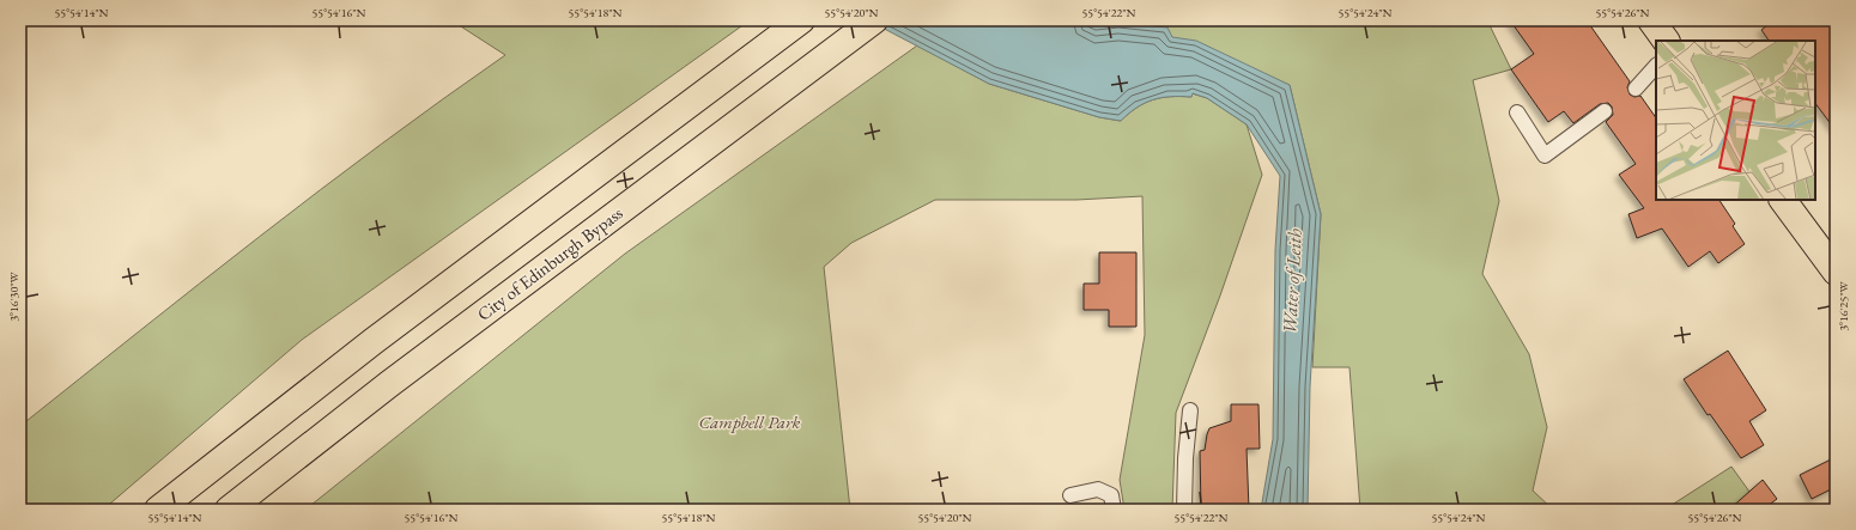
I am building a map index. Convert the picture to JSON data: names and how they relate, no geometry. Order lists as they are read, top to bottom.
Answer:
{
  "streets": {
    "main road": ["City of Edinburgh Bypass"]
  },
  "water": ["Water of Leith"],
  "parks": ["Campbell Park"],
  "coordinates": [
    "55°54'14\"N",
    "55°54'16\"N",
    "55°54'18\"N",
    "55°54'20\"N",
    "55°54'22\"N",
    "55°54'24\"N",
    "55°54'26\"N",
    "3°16'30\"W",
    "3°16'25\"W"
  ]
}
